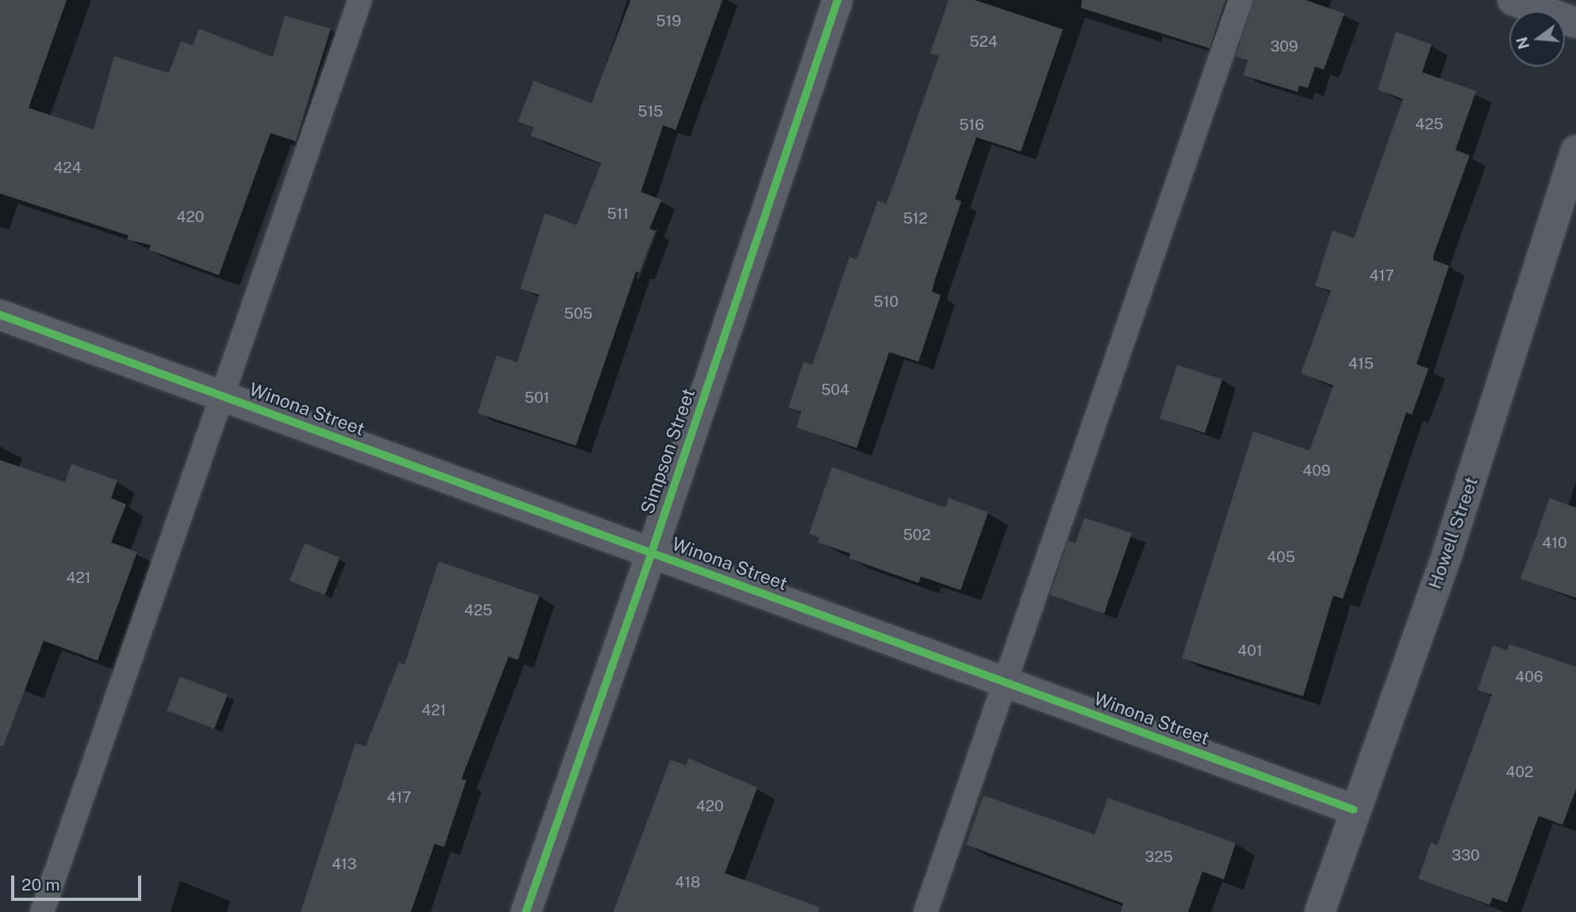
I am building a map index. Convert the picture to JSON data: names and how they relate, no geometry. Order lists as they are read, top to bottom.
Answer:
{
  "streets": {
    "street": ["Winona Street", "Simpson Street", "Howell Street"]
  },
  "crossings": [
    ["Winona Street", "Simpson Street"],
    ["Winona Street", "Howell Street"]
  ],
  "house_numbers": [
    "519",
    "524",
    "309",
    "515",
    "425",
    "516",
    "424",
    "511",
    "420",
    "512",
    "417",
    "510",
    "505",
    "415",
    "504",
    "501",
    "409",
    "502",
    "410",
    "405",
    "421",
    "425",
    "401",
    "406",
    "421",
    "402",
    "417",
    "420",
    "330",
    "325",
    "413",
    "418"
  ],
  "scale_bar": "20 m",
  "north": "left"
}
